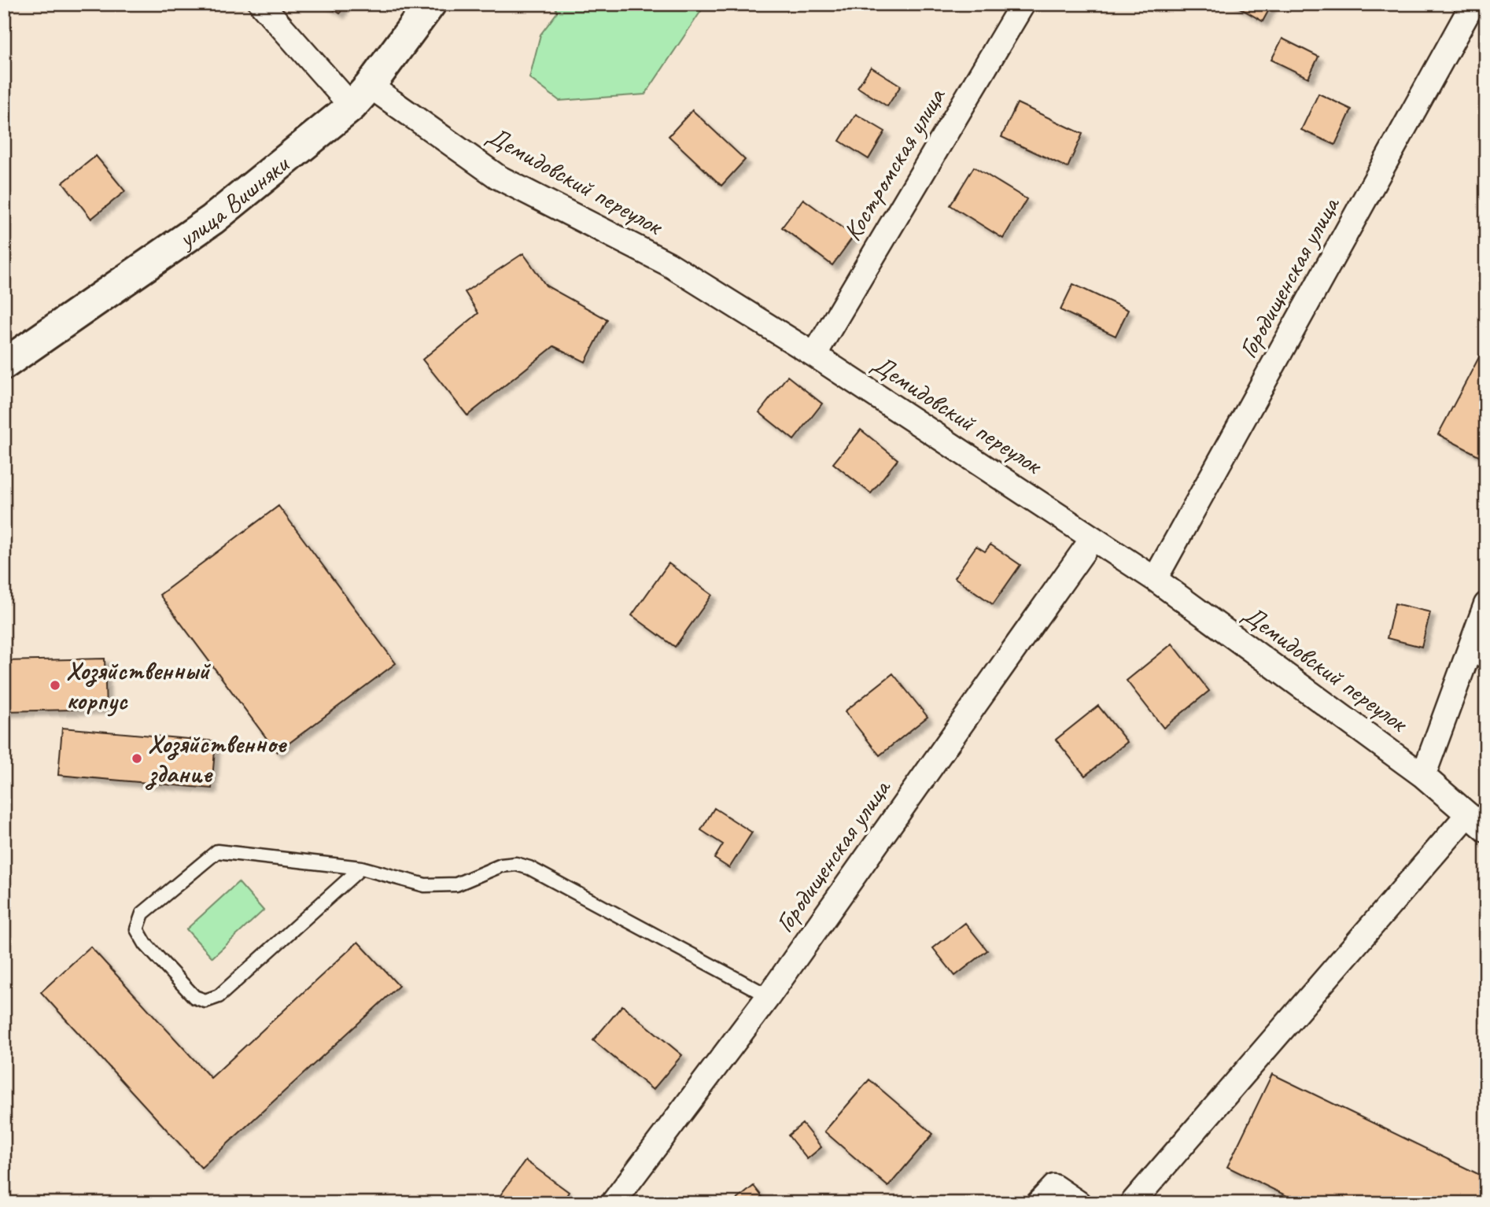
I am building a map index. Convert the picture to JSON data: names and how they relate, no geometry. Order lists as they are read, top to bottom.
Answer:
{
  "streets": {
    "street": [
      "Костромская улица",
      "Демидовский переулок",
      "улица Вишняки",
      "Городищенская улица"
    ]
  },
  "crossings": [
    ["Костромская улица", "Демидовский переулок"],
    ["Демидовский переулок", "улица Вишняки"],
    ["Демидовский переулок", "Городищенская улица"]
  ],
  "places": ["Хозяйственный корпус", "Хозяйственное здание"]
}
